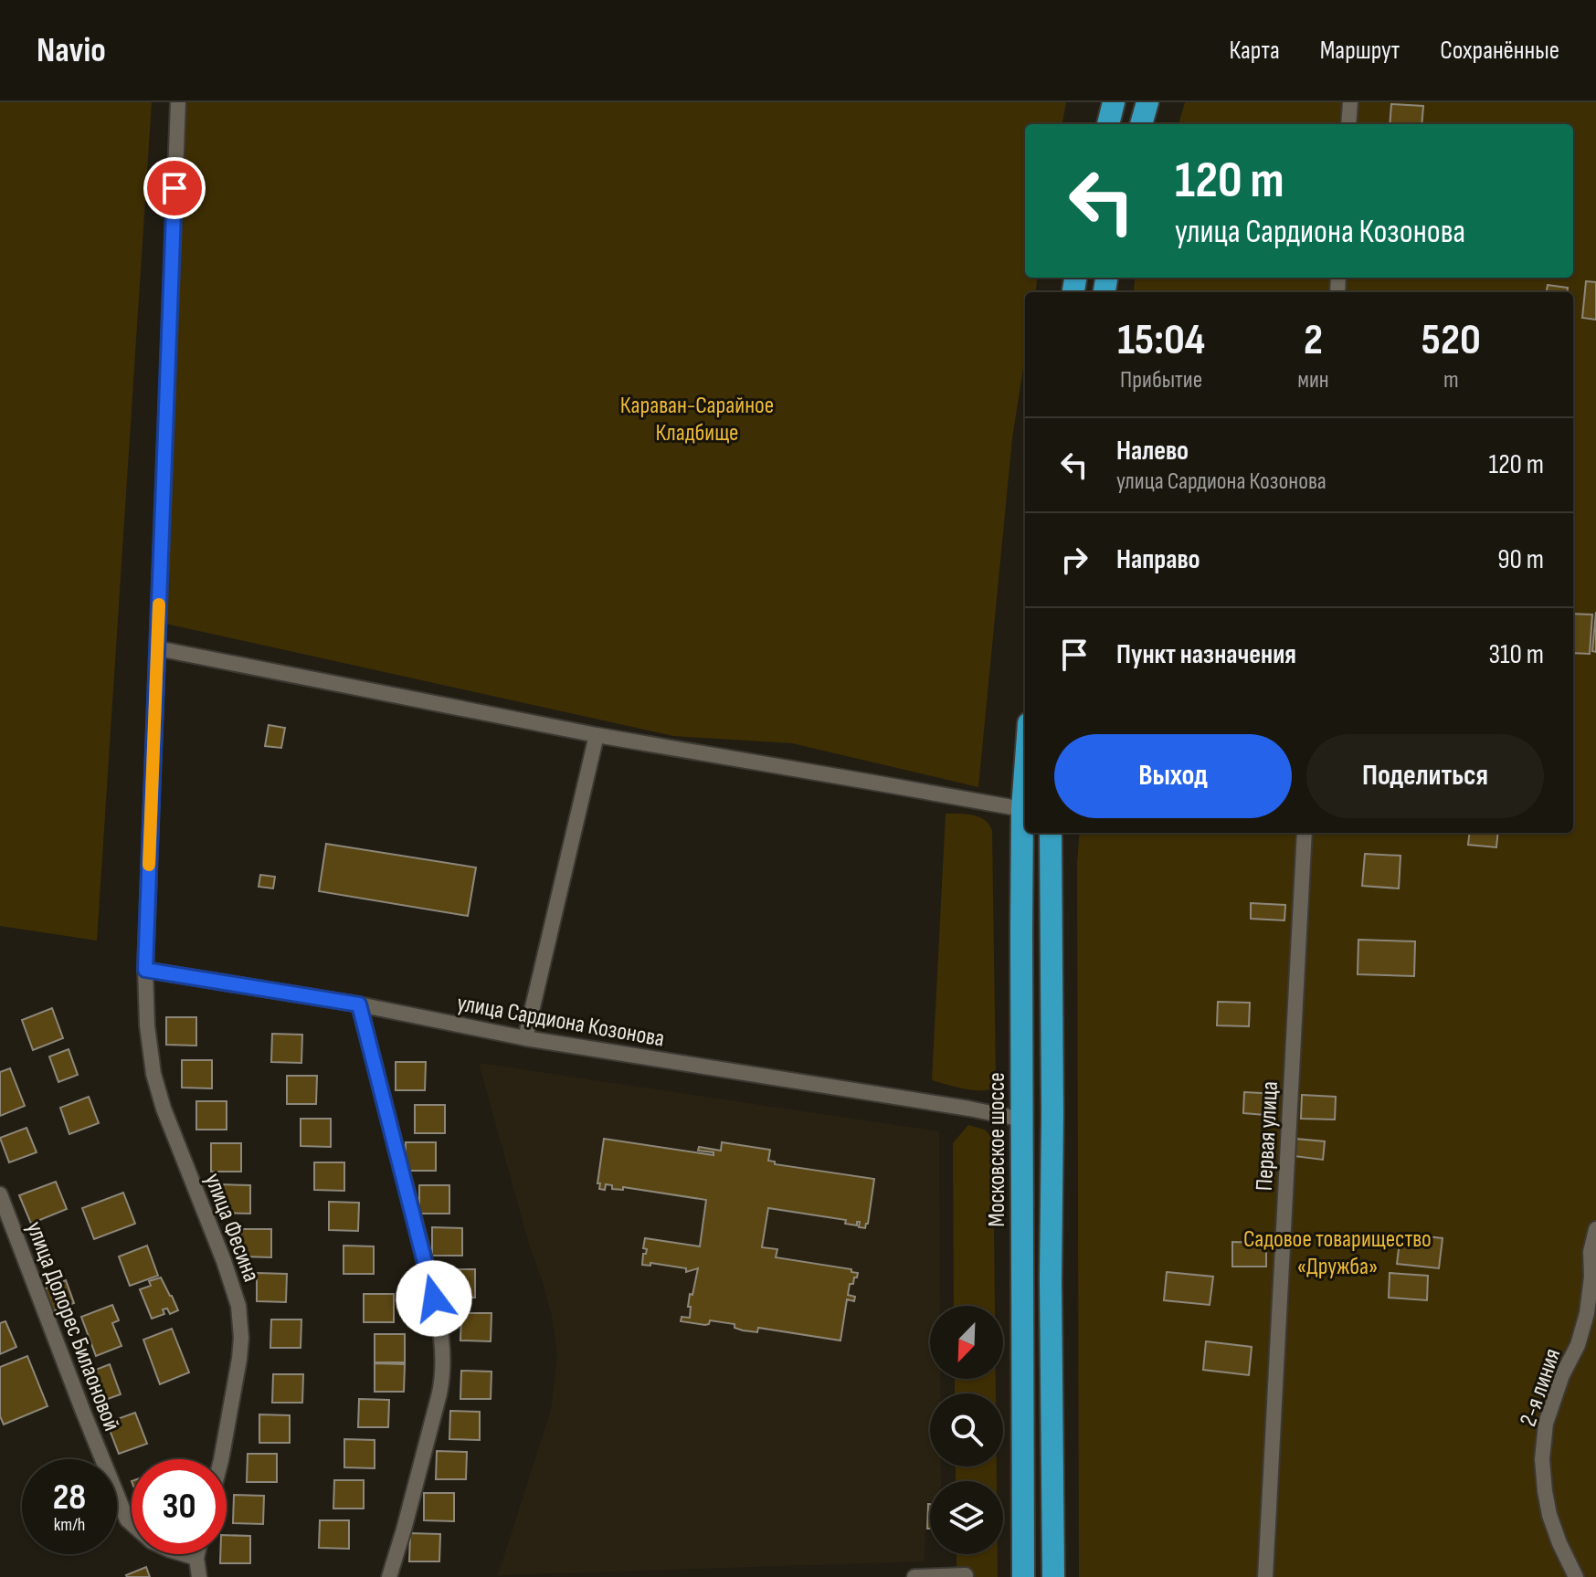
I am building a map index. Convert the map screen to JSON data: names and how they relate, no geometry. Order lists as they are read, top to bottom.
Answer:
{
  "streets": {
    "highway": ["Московское шоссе"],
    "street": [
      "улица Сардиона Козонова",
      "Первая улица",
      "улица Фесина",
      "улица Долорес Билаоновой",
      "2-я линия"
    ]
  },
  "crossings": [
    ["улица Сардиона Козонова", "Московское шоссе"],
    ["улица Сардиона Козонова", "улица Фесина"]
  ],
  "parks": ["Караван-Сарайное Кладбище", "Садовое товарищество «Дружба»"],
  "north": "bottom left",
  "page": {
    "header": "Navio",
    "nav": ["Карта", "Маршрут", "Сохранённые"],
    "turn": ["120 m", "улица Сардиона Козонова"],
    "eta": [
      "15:04",
      "Прибытие",
      "2",
      "мин",
      "520",
      "m"
    ],
    "list": [
      {
        "name": "Налево",
        "note": "улица Сардиона Козонова",
        "value": "120 m"
      },
      {
        "name": "Направо",
        "value": "90 m"
      },
      {
        "name": "Пункт назначения",
        "value": "310 m"
      }
    ],
    "buttons": ["Выход", "Поделиться"],
    "speed": "28 km/h",
    "limit": "30"
  }
}
